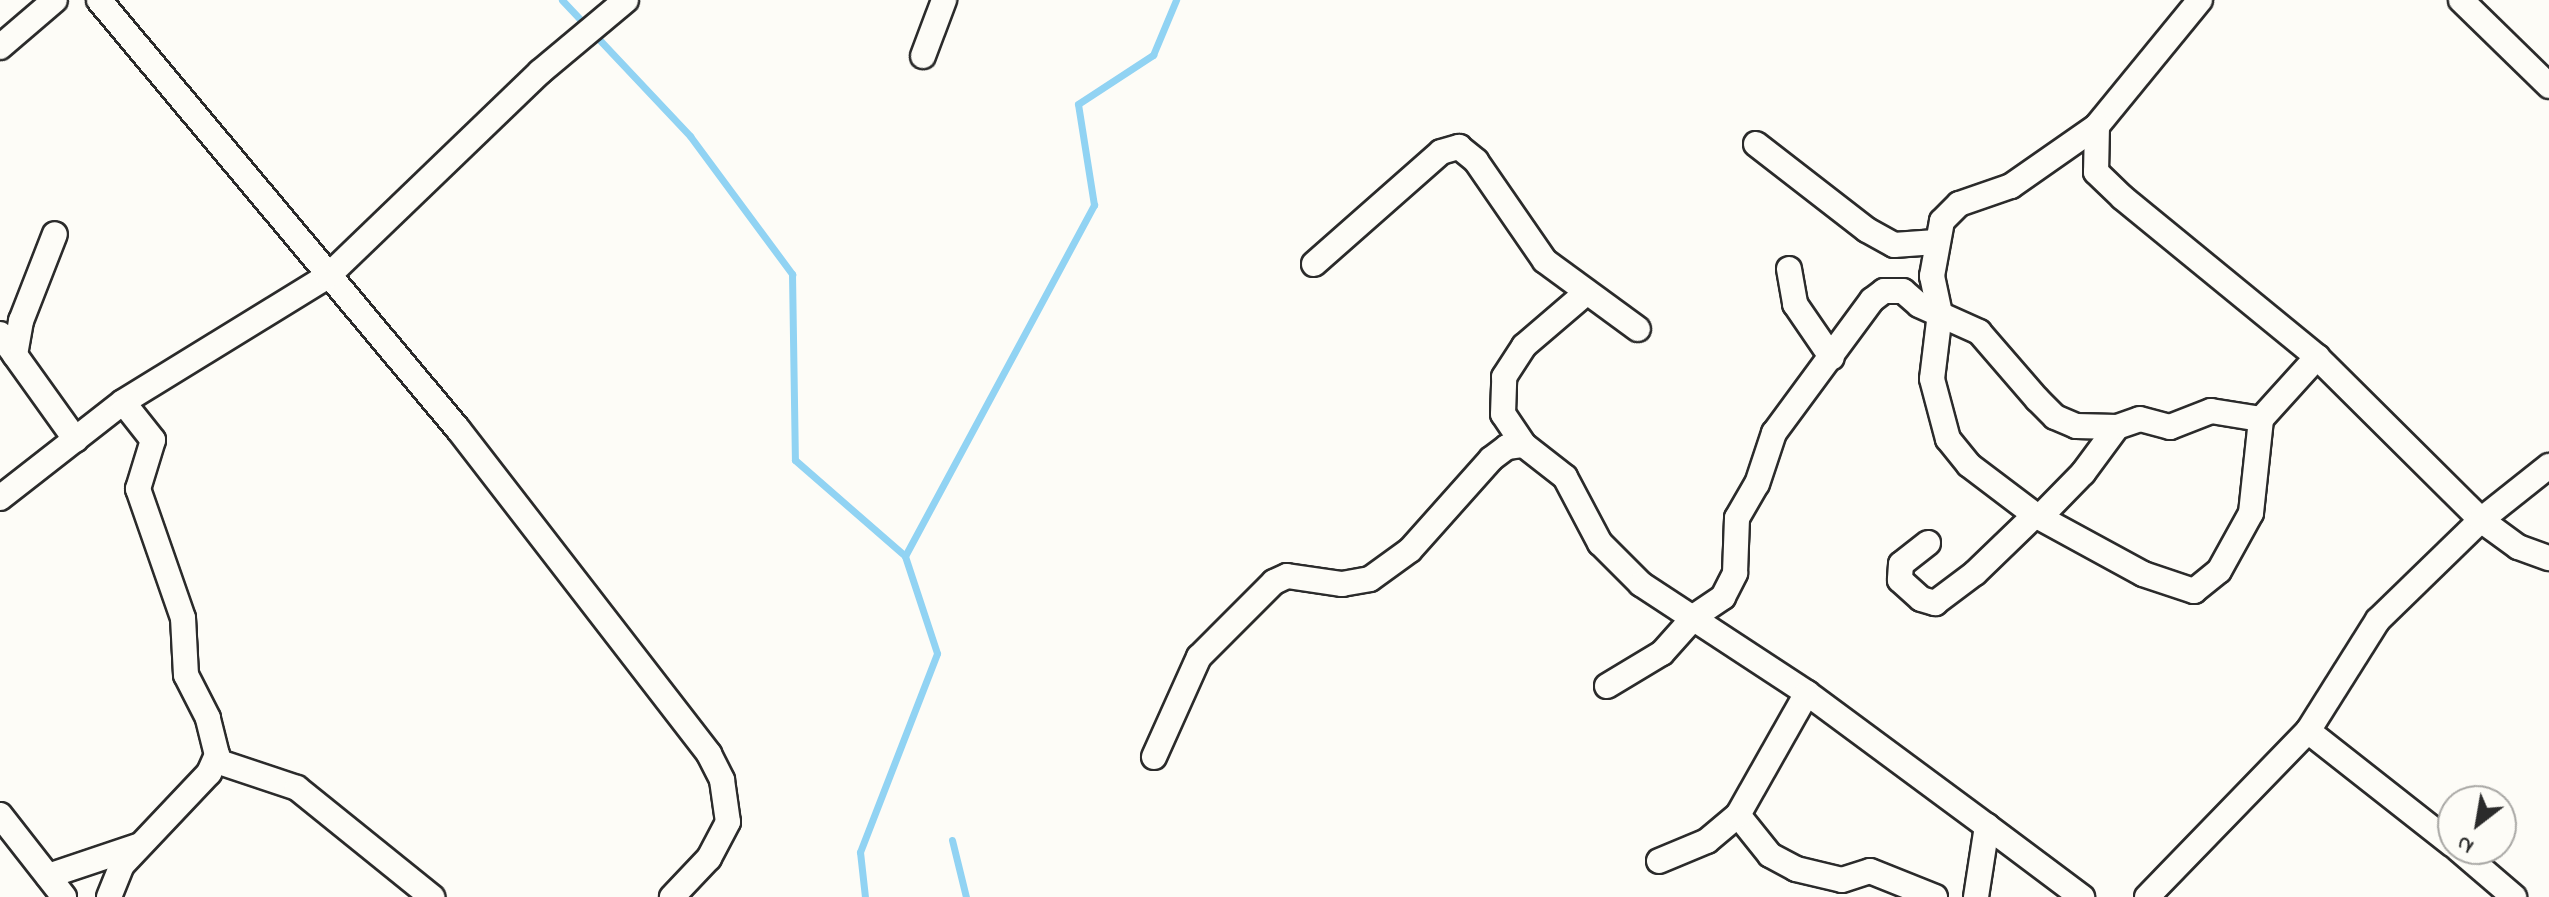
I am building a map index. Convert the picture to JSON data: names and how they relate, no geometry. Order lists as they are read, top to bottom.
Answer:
{
  "north": "bottom left"
}
